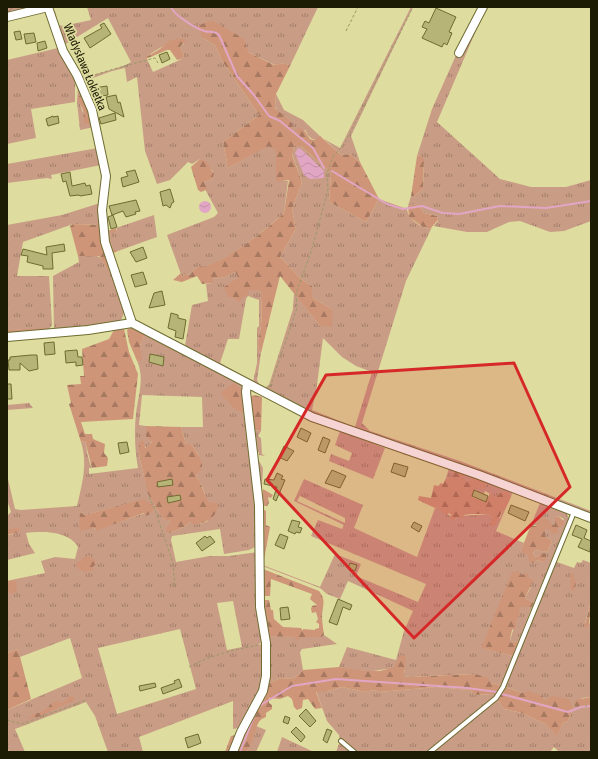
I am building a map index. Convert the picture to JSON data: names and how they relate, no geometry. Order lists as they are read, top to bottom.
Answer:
{
  "streets": {
    "street": ["Władysława Łokietka"]
  }
}
